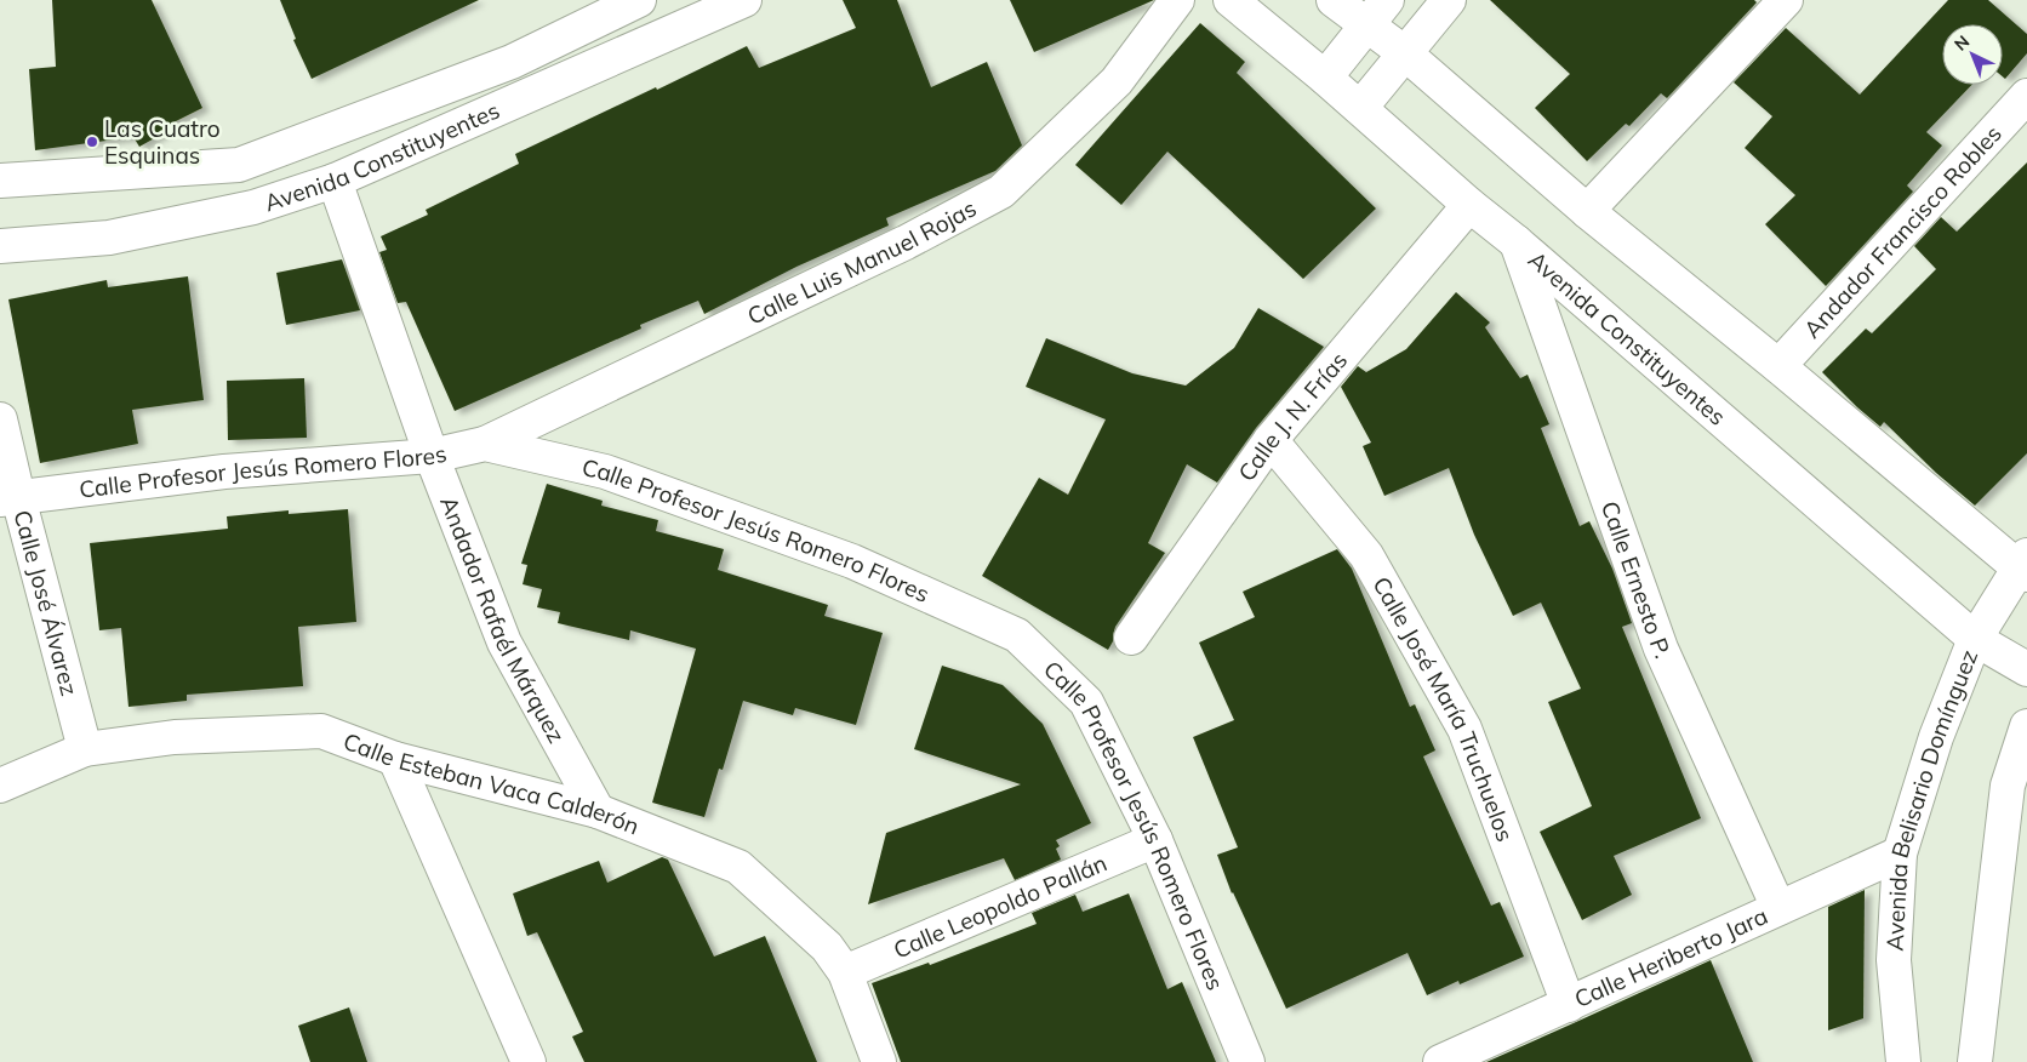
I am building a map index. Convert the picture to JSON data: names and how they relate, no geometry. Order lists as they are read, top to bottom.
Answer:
{
  "streets": {
    "street": [
      "Avenida Constituyentes",
      "Andador Francisco Robles",
      "Calle Luis Manuel Rojas",
      "Calle J. N. Frías",
      "Calle Profesor Jesús Romero Flores",
      "Calle Ernesto P.",
      "Calle José Álvarez",
      "Andador Rafaél Márquez",
      "Calle José María Truchuelos",
      "Calle Esteban Vaca Calderón",
      "Avenida Belisario Domínguez",
      "Calle Leopoldo Pallán",
      "Calle Heriberto Jara"
    ]
  },
  "crossings": [
    ["Avenida Constituyentes", "Calle J. N. Frías"],
    ["Avenida Constituyentes", "Calle Ernesto P."],
    ["Avenida Constituyentes", "Andador Rafaél Márquez"],
    ["Avenida Constituyentes", "Avenida Belisario Domínguez"],
    ["Calle Luis Manuel Rojas", "Calle Profesor Jesús Romero Flores"],
    ["Calle J. N. Frías", "Calle José María Truchuelos"],
    ["Calle Profesor Jesús Romero Flores", "Calle José Álvarez"],
    ["Calle Profesor Jesús Romero Flores", "Andador Rafaél Márquez"],
    ["Calle Profesor Jesús Romero Flores", "Calle Leopoldo Pallán"],
    ["Calle Ernesto P.", "Calle Heriberto Jara"],
    ["Calle José Álvarez", "Calle Esteban Vaca Calderón"],
    ["Andador Rafaél Márquez", "Calle Esteban Vaca Calderón"],
    ["Calle José María Truchuelos", "Calle Heriberto Jara"],
    ["Calle Esteban Vaca Calderón", "Calle Leopoldo Pallán"],
    ["Avenida Belisario Domínguez", "Calle Heriberto Jara"]
  ],
  "places": ["Las Cuatro Esquinas"],
  "north": "top left"
}
